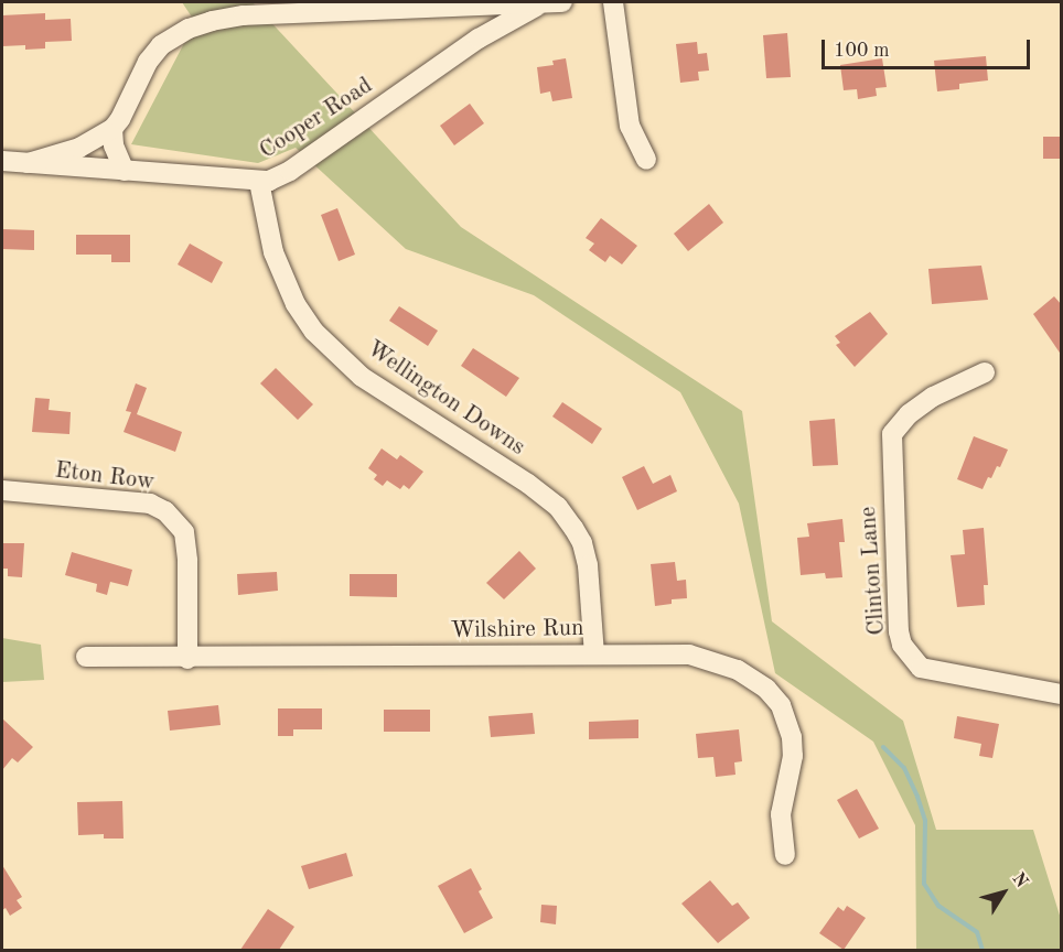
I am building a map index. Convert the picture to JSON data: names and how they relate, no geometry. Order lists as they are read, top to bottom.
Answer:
{
  "streets": {
    "street": [
      "Cooper Road",
      "Wellington Downs",
      "Eton Row",
      "Clinton Lane",
      "Wilshire Run"
    ]
  },
  "crossings": [
    ["Cooper Road", "Wellington Downs"],
    ["Wellington Downs", "Wilshire Run"],
    ["Eton Row", "Wilshire Run"]
  ],
  "scale_bar": "100 m",
  "north": "top right"
}
